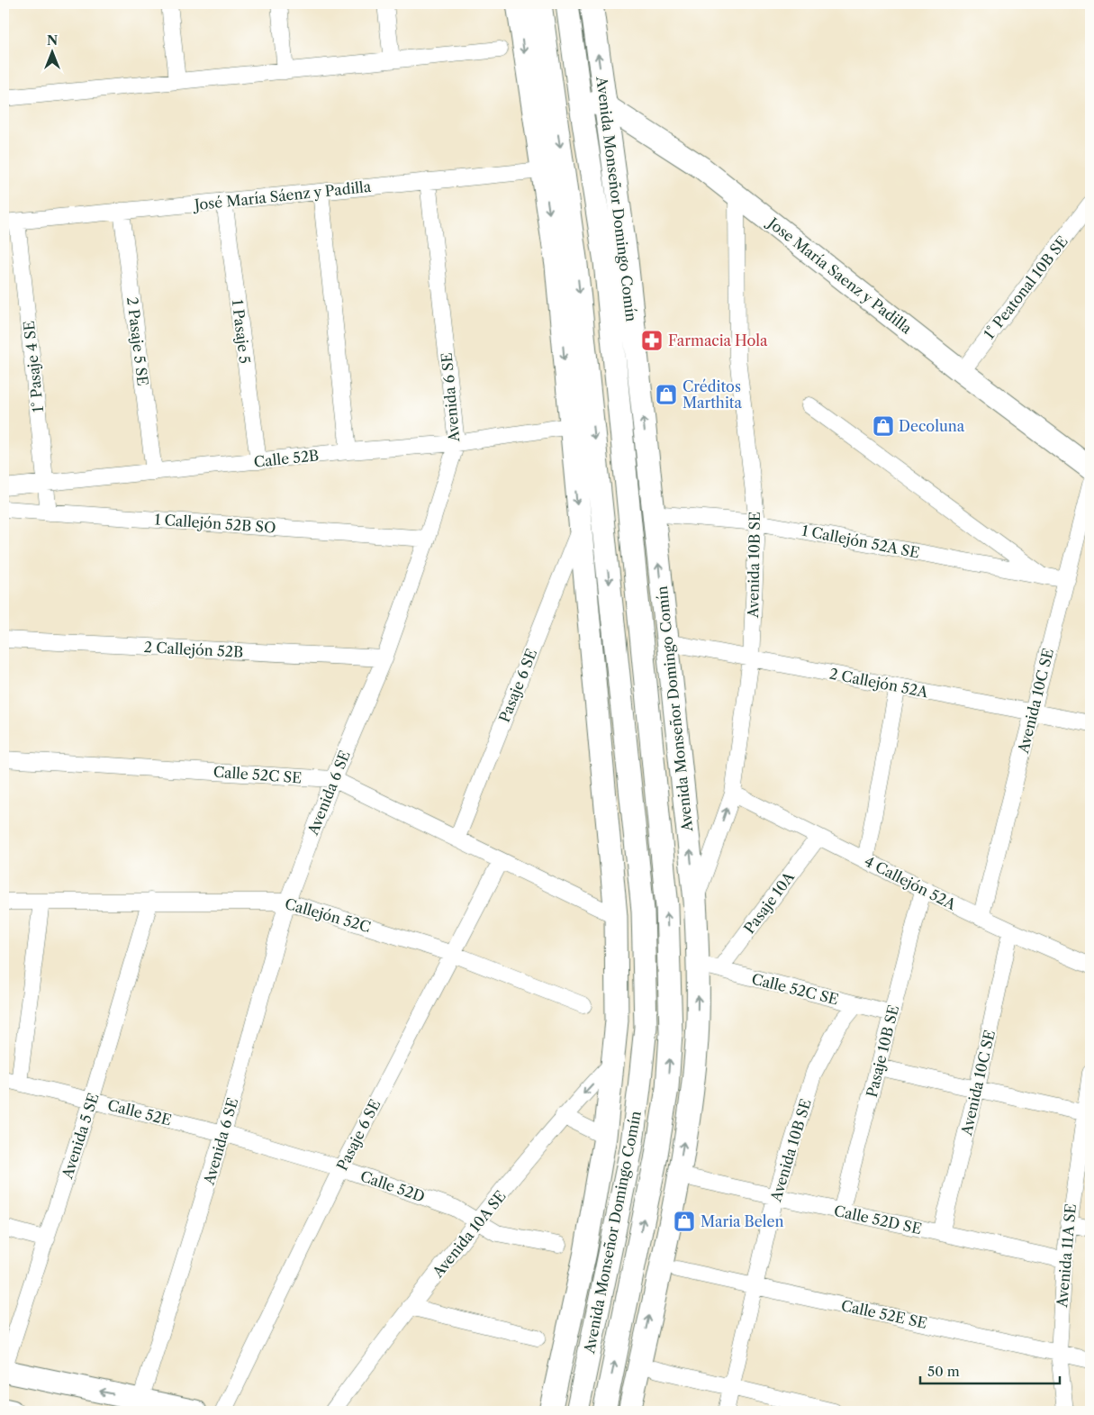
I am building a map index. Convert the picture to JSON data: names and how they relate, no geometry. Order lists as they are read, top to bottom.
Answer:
{
  "streets": {
    "main road": ["Avenida Monseñor Domingo Comín", "Jose María Saenz y Padilla"],
    "street": [
      "José María Sáenz y Padilla",
      "1° Peatonal 10B SE",
      "1 Pasaje 5",
      "2 Pasaje 5 SE",
      "1° Pasaje 4 SE",
      "Avenida 6 SE",
      "Calle 52B",
      "1 Callejón 52B SO",
      "1 Callejón 52A SE",
      "Avenida 10B SE",
      "2 Callejón 52B",
      "2 Callejón 52A",
      "Pasaje 6 SE",
      "Avenida 10C SE",
      "Calle 52C SE",
      "4 Callejón 52A",
      "Pasaje 10A",
      "Callejón 52C",
      "Pasaje 10B SE",
      "Calle 52E",
      "Avenida 5 SE",
      "Calle 52D",
      "Calle 52D SE",
      "Avenida 10A SE",
      "Avenida 11A SE",
      "Calle 52E SE"
    ]
  },
  "crossings": [
    ["José María Sáenz y Padilla", "Avenida Monseñor Domingo Comín"],
    ["José María Sáenz y Padilla", "1 Pasaje 5"],
    ["José María Sáenz y Padilla", "2 Pasaje 5 SE"],
    ["José María Sáenz y Padilla", "1° Pasaje 4 SE"],
    ["José María Sáenz y Padilla", "Avenida 6 SE"],
    ["Avenida Monseñor Domingo Comín", "Jose María Saenz y Padilla"],
    ["Avenida Monseñor Domingo Comín", "Calle 52B"],
    ["Avenida Monseñor Domingo Comín", "1 Callejón 52A SE"],
    ["Avenida Monseñor Domingo Comín", "Avenida 10B SE"],
    ["Avenida Monseñor Domingo Comín", "2 Callejón 52A"],
    ["Avenida Monseñor Domingo Comín", "Pasaje 6 SE"],
    ["Avenida Monseñor Domingo Comín", "Calle 52C SE"],
    ["Avenida Monseñor Domingo Comín", "Avenida 10A SE"],
    ["Jose María Saenz y Padilla", "1° Peatonal 10B SE"],
    ["Jose María Saenz y Padilla", "Avenida 10B SE"],
    ["1 Pasaje 5", "Calle 52B"],
    ["2 Pasaje 5 SE", "Calle 52B"],
    ["1° Pasaje 4 SE", "Calle 52B"],
    ["1° Pasaje 4 SE", "1 Callejón 52B SO"],
    ["Avenida 6 SE", "Calle 52B"],
    ["Avenida 6 SE", "1 Callejón 52B SO"],
    ["Avenida 6 SE", "2 Callejón 52B"],
    ["Avenida 6 SE", "Calle 52C SE"],
    ["Avenida 6 SE", "Callejón 52C"],
    ["Avenida 6 SE", "Calle 52E"],
    ["Avenida 6 SE", "Calle 52D"],
    ["1 Callejón 52A SE", "Avenida 10B SE"],
    ["1 Callejón 52A SE", "Avenida 10C SE"],
    ["Avenida 10B SE", "2 Callejón 52A"],
    ["Avenida 10B SE", "Calle 52C SE"],
    ["Avenida 10B SE", "4 Callejón 52A"],
    ["Avenida 10B SE", "Calle 52D SE"],
    ["Avenida 10B SE", "Calle 52E SE"],
    ["2 Callejón 52A", "Avenida 10C SE"],
    ["Pasaje 6 SE", "Calle 52C SE"],
    ["Pasaje 6 SE", "Callejón 52C"],
    ["Pasaje 6 SE", "Calle 52D"],
    ["Avenida 10C SE", "4 Callejón 52A"],
    ["Avenida 10C SE", "Calle 52D SE"],
    ["Calle 52C SE", "Pasaje 10A"],
    ["Calle 52C SE", "Pasaje 10B SE"],
    ["4 Callejón 52A", "Pasaje 10A"],
    ["4 Callejón 52A", "Pasaje 10B SE"],
    ["Callejón 52C", "Avenida 5 SE"],
    ["Pasaje 10B SE", "Calle 52D SE"],
    ["Calle 52E", "Avenida 5 SE"],
    ["Calle 52E", "Calle 52D"],
    ["Calle 52D", "Avenida 10A SE"],
    ["Calle 52D SE", "Avenida 11A SE"],
    ["Avenida 11A SE", "Calle 52E SE"]
  ],
  "places": {
    "pharmacy": ["Farmacia Hola"],
    "shop": ["Créditos Marthita", "Decoluna", "Maria Belen"]
  },
  "scale_bar": "50 m",
  "north": "top"
}
